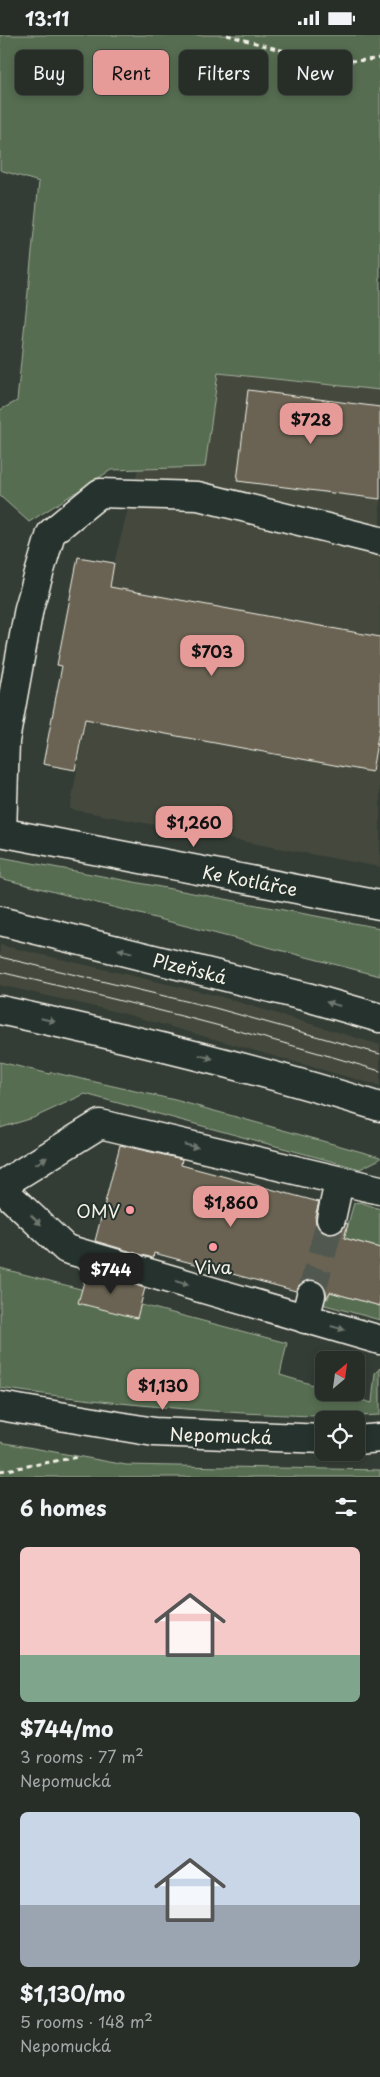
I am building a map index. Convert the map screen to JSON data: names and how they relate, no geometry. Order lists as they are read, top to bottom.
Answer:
{
  "streets": {
    "street": ["Ke Kotlářce", "Plzeňská", "Nepomucká"]
  },
  "places": ["OMV", "Viva"],
  "north": "top right",
  "page": {
    "status": "13:11",
    "chip": [
      "Buy",
      "Rent",
      "Filters",
      "New"
    ],
    "price": [
      "$728",
      "$703",
      "$1,260",
      "$1,860",
      "$744",
      "$1,130"
    ],
    "heading": "6 homes",
    "list": [
      {
        "name": "$744/mo",
        "note": "3 rooms · 77 m² · Nepomucká"
      },
      {
        "name": "$1,130/mo",
        "note": "5 rooms · 148 m² · Nepomucká"
      }
    ]
  }
}
